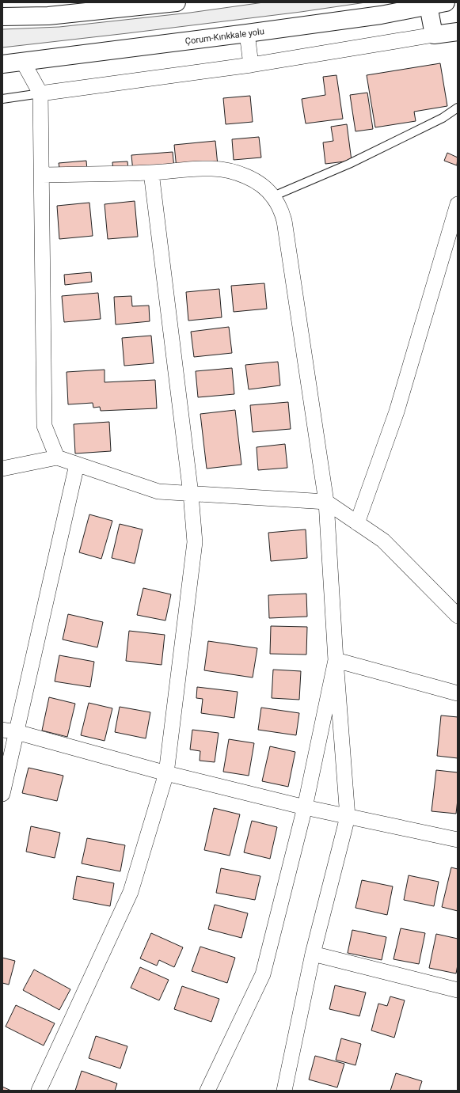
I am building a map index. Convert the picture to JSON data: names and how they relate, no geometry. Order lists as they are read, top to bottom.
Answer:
{
  "streets": {
    "main road": ["Çorum-Kırıkkale yolu"]
  }
}
